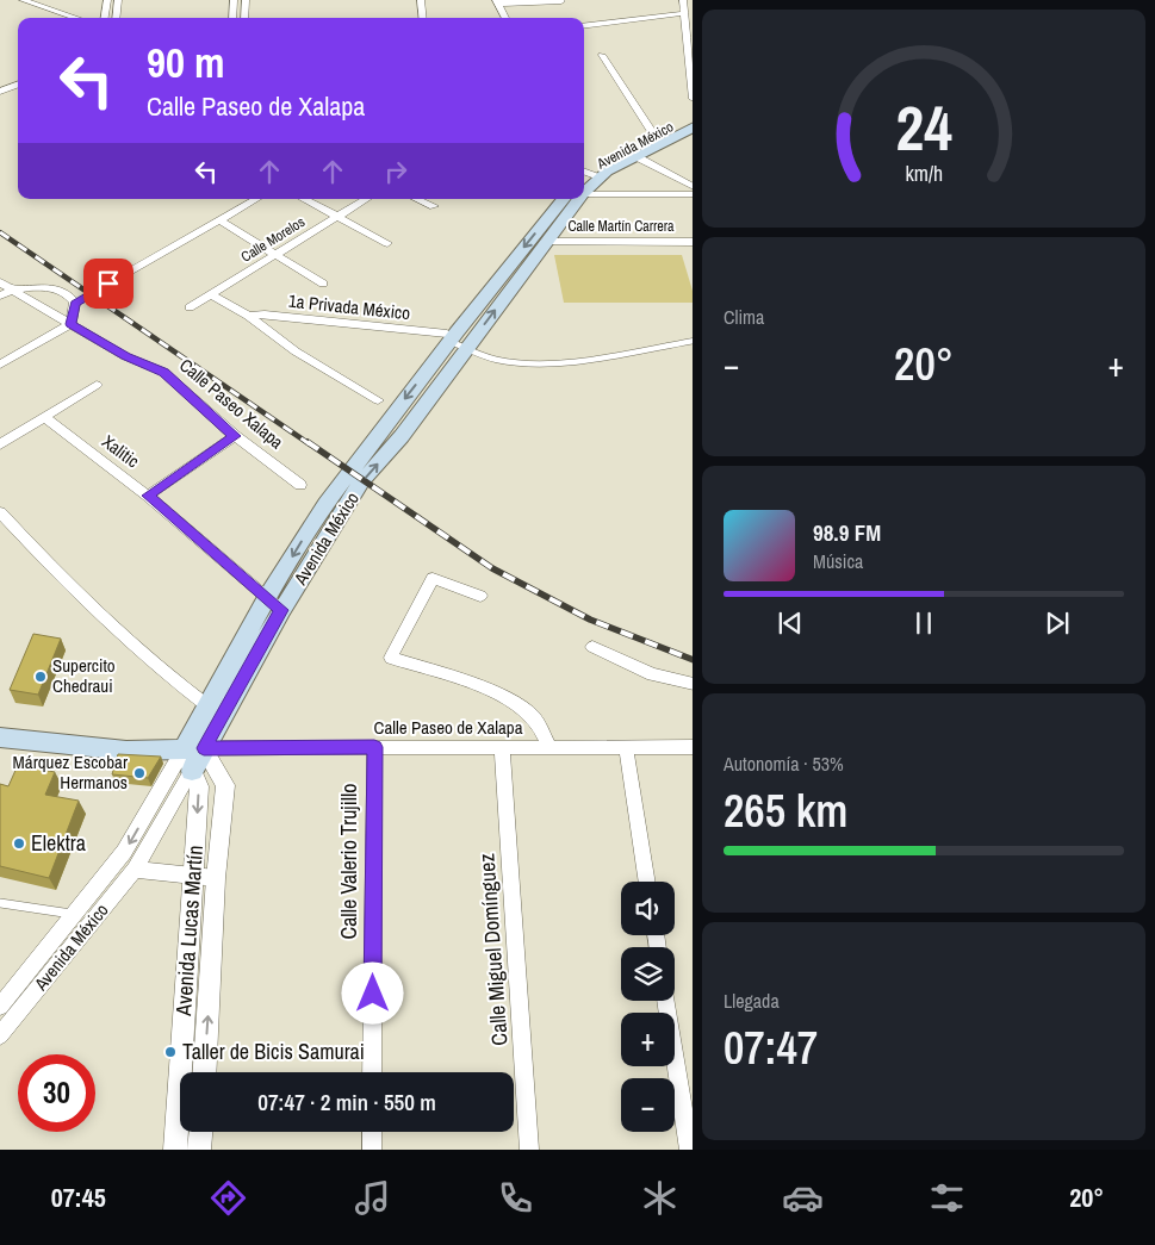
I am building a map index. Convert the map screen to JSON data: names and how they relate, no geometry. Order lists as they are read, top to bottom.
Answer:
{
  "streets": {
    "main road": ["Avenida México"],
    "street": [
      "Calle Martín Carrera",
      "Calle Morelos",
      "1a Privada México",
      "Calle Paseo Xalapa",
      "Xalitic",
      "Calle Paseo de Xalapa",
      "Calle Valerio Trujillo",
      "Avenida Lucas Martín",
      "Calle Miguel Domínguez"
    ]
  },
  "crossings": [
    ["Avenida México", "Calle Martín Carrera"],
    ["Avenida México", "1a Privada México"],
    ["Avenida México", "Xalitic"],
    ["Avenida México", "Calle Paseo de Xalapa"],
    ["Avenida México", "Avenida Lucas Martín"],
    ["Calle Paseo de Xalapa", "Calle Valerio Trujillo"],
    ["Calle Paseo de Xalapa", "Avenida Lucas Martín"],
    ["Calle Paseo de Xalapa", "Calle Miguel Domínguez"]
  ],
  "places": [
    "Supercito Chedraui",
    "Márquez Escobar Hermanos",
    "Elektra",
    "Taller de Bicis Samurai"
  ],
  "page": {
    "turn": ["90 m", "Calle Paseo de Xalapa"],
    "tile": [
      "Clima",
      ["Autonomía · 53%", "265 km"],
      ["Llegada", "07:47"]
    ],
    "heat": ["−", "20°", "+"],
    "song": ["98.9 FM", "Música"],
    "map_buttons": ["+", "−"],
    "limit": "30",
    "trip": "07:47 · 2 min · 550 m",
    "tabs": ["07:45", "20°"],
    "gauge": ["24", "km/h"]
  }
}
